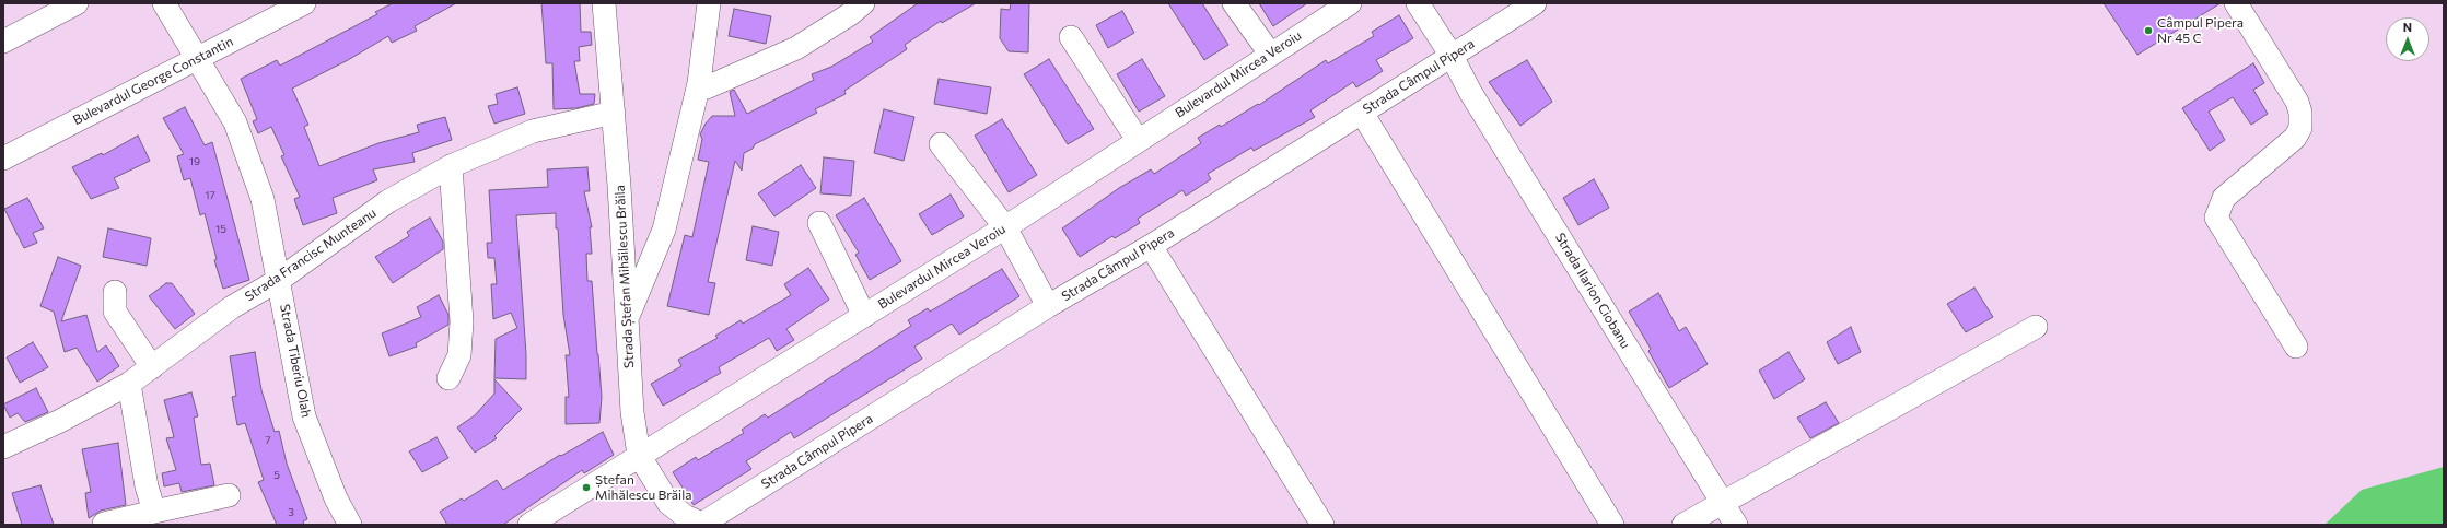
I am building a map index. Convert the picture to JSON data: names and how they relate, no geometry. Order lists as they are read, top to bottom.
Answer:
{
  "streets": {
    "street": [
      "Bulevardul Mircea Veroiu",
      "Strada Câmpul Pipera",
      "Bulevardul George Constantin",
      "Strada Francisc Munteanu",
      "Strada Ștefan Mihăilescu Brăila",
      "Strada Ilarion Ciobanu",
      "Strada Tiberiu Olah"
    ]
  },
  "crossings": [
    ["Bulevardul Mircea Veroiu", "Strada Ștefan Mihăilescu Brăila"],
    ["Strada Câmpul Pipera", "Strada Ștefan Mihăilescu Brăila"],
    ["Strada Câmpul Pipera", "Strada Ilarion Ciobanu"],
    ["Bulevardul George Constantin", "Strada Tiberiu Olah"],
    ["Strada Francisc Munteanu", "Strada Ștefan Mihăilescu Brăila"],
    ["Strada Francisc Munteanu", "Strada Tiberiu Olah"]
  ],
  "places": ["Câmpul Pipera Nr 45 C", "Ștefan Mihălescu Brăila"],
  "house_numbers": [
    "19",
    "17",
    "15",
    "7",
    "5",
    "3"
  ],
  "north": "top"
}
